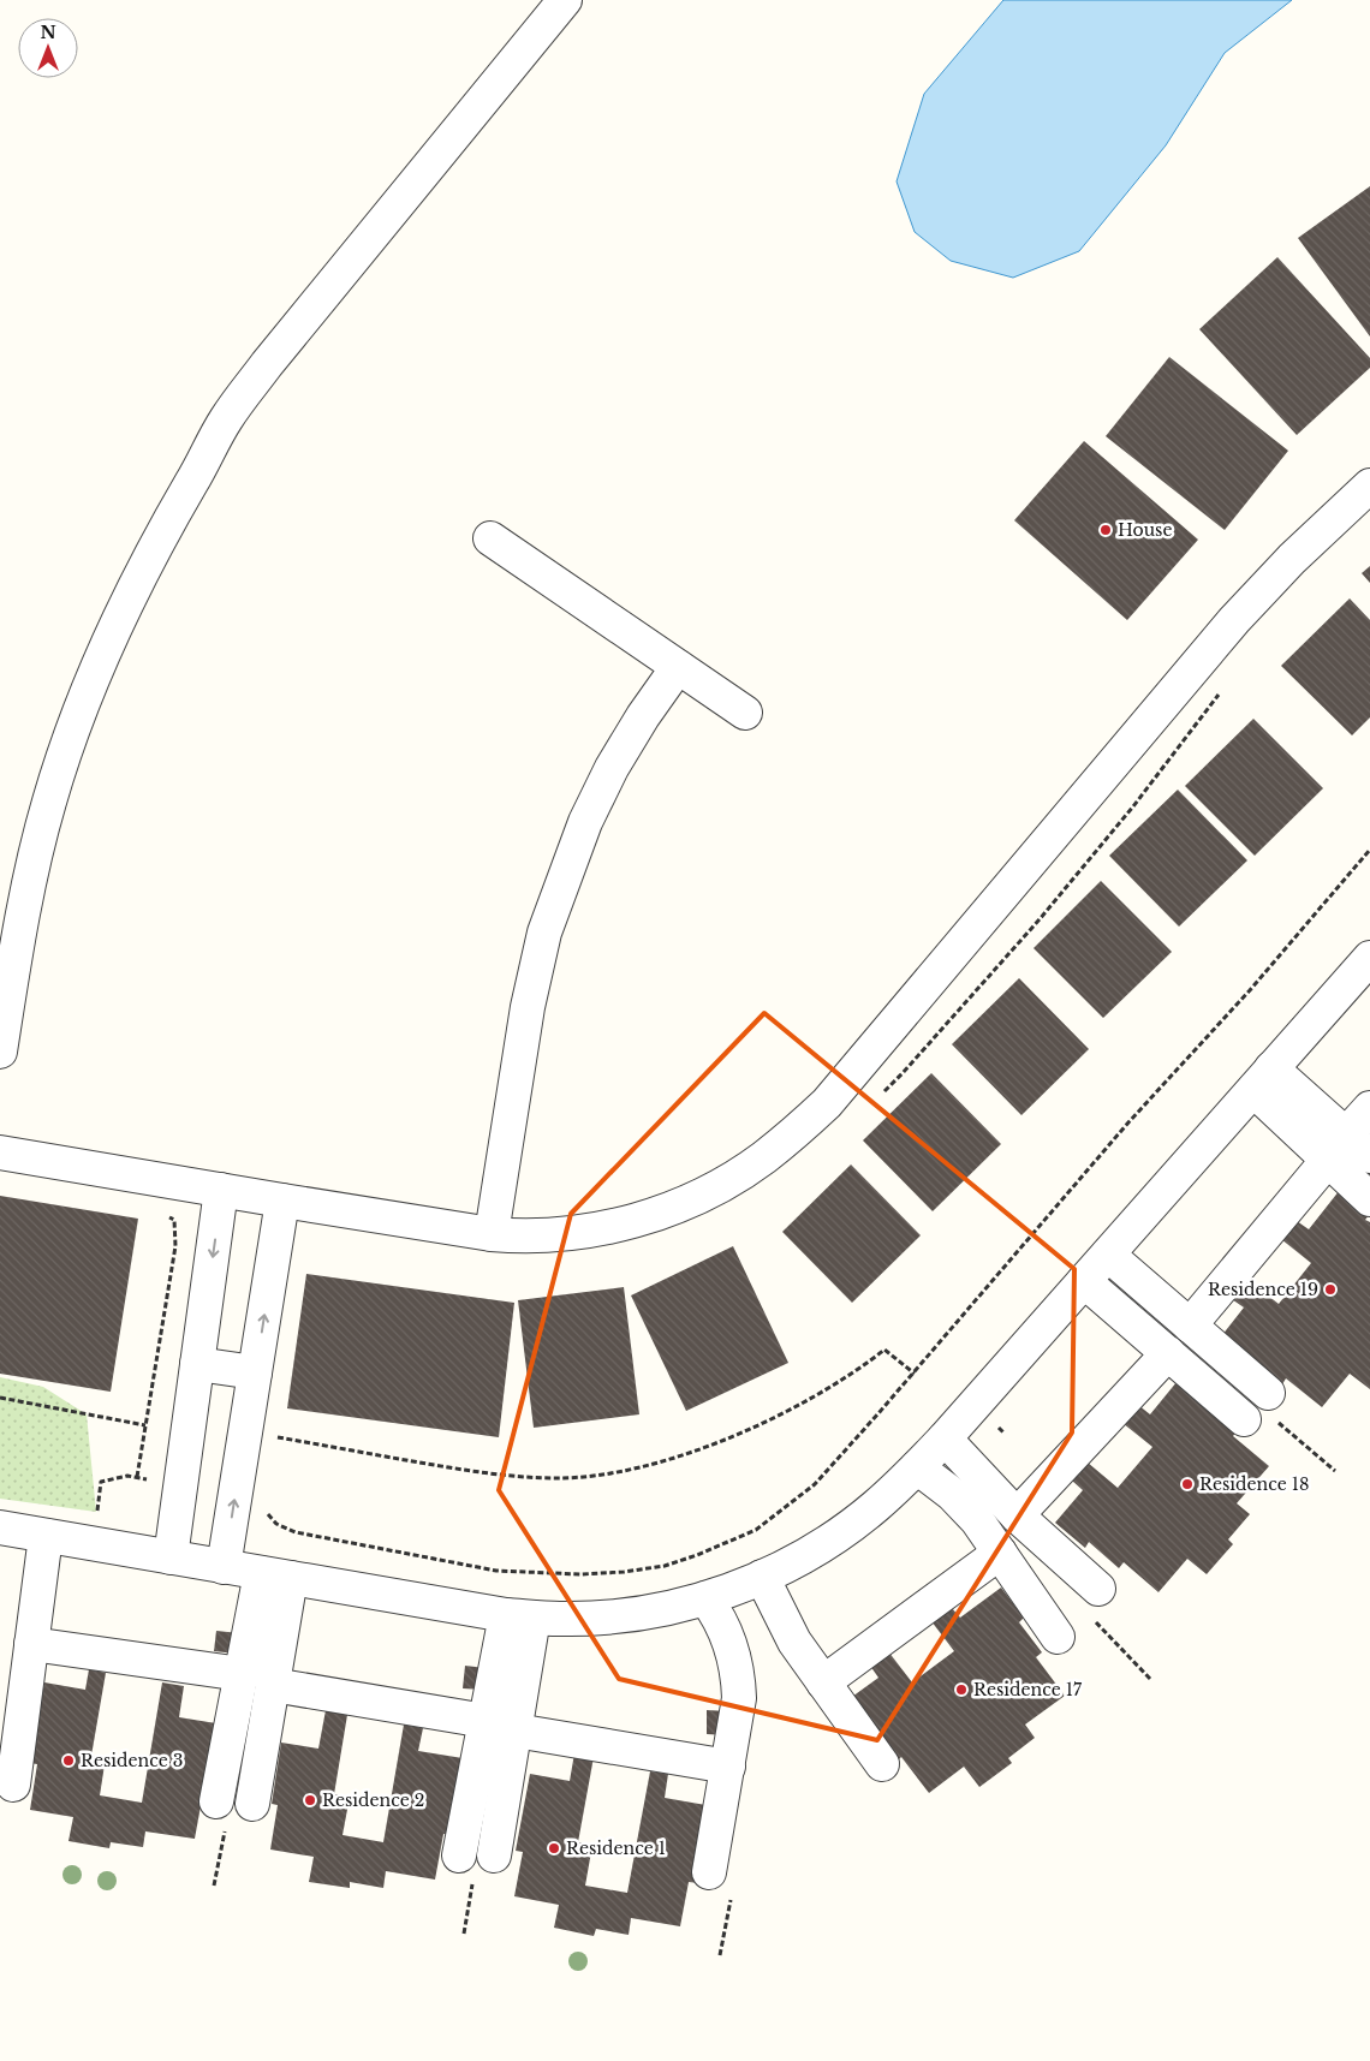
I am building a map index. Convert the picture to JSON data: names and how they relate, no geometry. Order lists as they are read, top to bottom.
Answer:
{
  "places": [
    "House",
    "Residence 19",
    "Residence 18",
    "Residence 17",
    "Residence 3",
    "Residence 2",
    "Residence 1"
  ],
  "north": "top"
}
